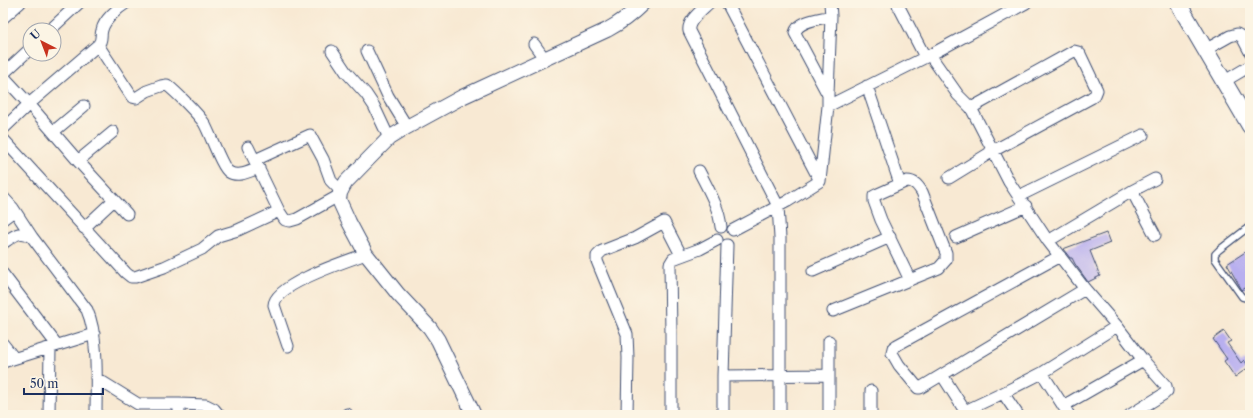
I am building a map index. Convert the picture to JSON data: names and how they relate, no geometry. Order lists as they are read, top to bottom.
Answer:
{
  "scale_bar": "50 m",
  "north": "top left"
}
